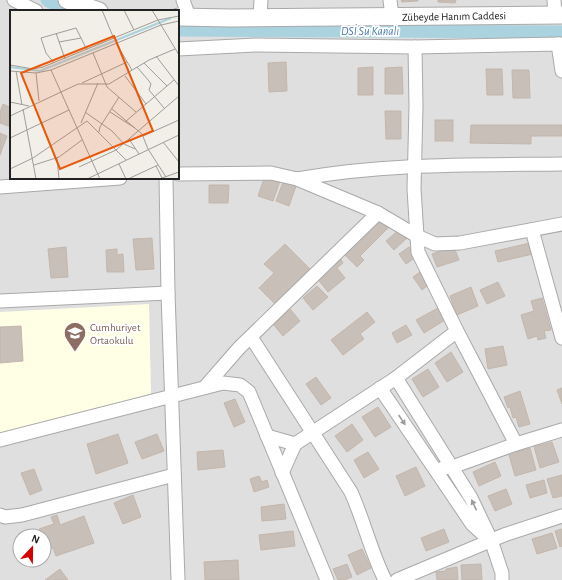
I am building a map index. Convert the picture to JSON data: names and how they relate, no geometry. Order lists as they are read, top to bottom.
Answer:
{
  "streets": {
    "street": ["Zübeyde Hanım Caddesi"]
  },
  "water": ["DSİ Su Kanalı"],
  "places": {
    "school or university": ["Cumhuriyet Ortaokulu"]
  },
  "north": "top"
}
